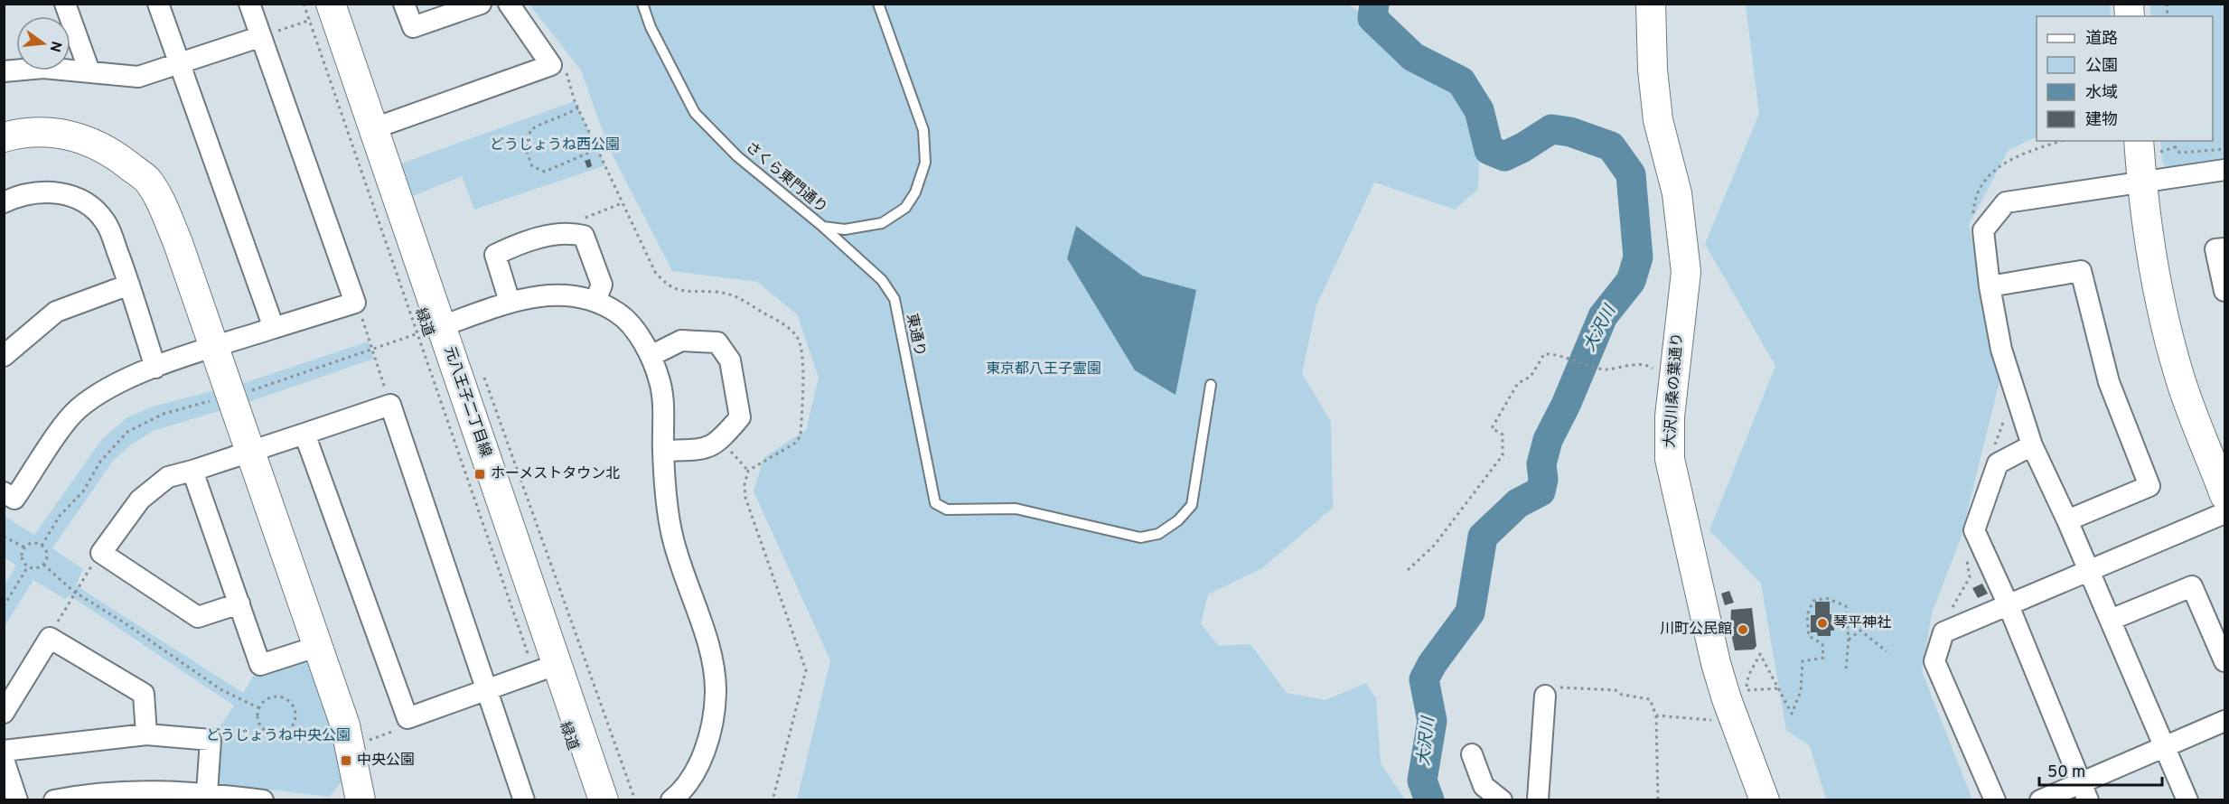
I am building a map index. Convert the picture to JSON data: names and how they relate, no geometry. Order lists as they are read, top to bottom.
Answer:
{
  "streets": {
    "street": ["大沢川桑の葉通り", "元八王子二丁目線"],
    "lane": ["さくら東門通り", "東通り"],
    "path": ["緑道"]
  },
  "crossings": [
    ["さくら東門通り", "東通り"],
    ["緑道", "元八王子二丁目線"]
  ],
  "water": ["大沢川"],
  "parks": ["どうじょうね西公園", "東京都八王子霊園", "どうじょうね中央公園"],
  "places": {
    "transit": ["ホーメストタウン北", "中央公園"],
    "other": ["琴平神社", "川町公民館"]
  },
  "legend": [
    "道路",
    "公園",
    "水域",
    "建物"
  ],
  "scale_bar": "50 m",
  "north": "right"
}
